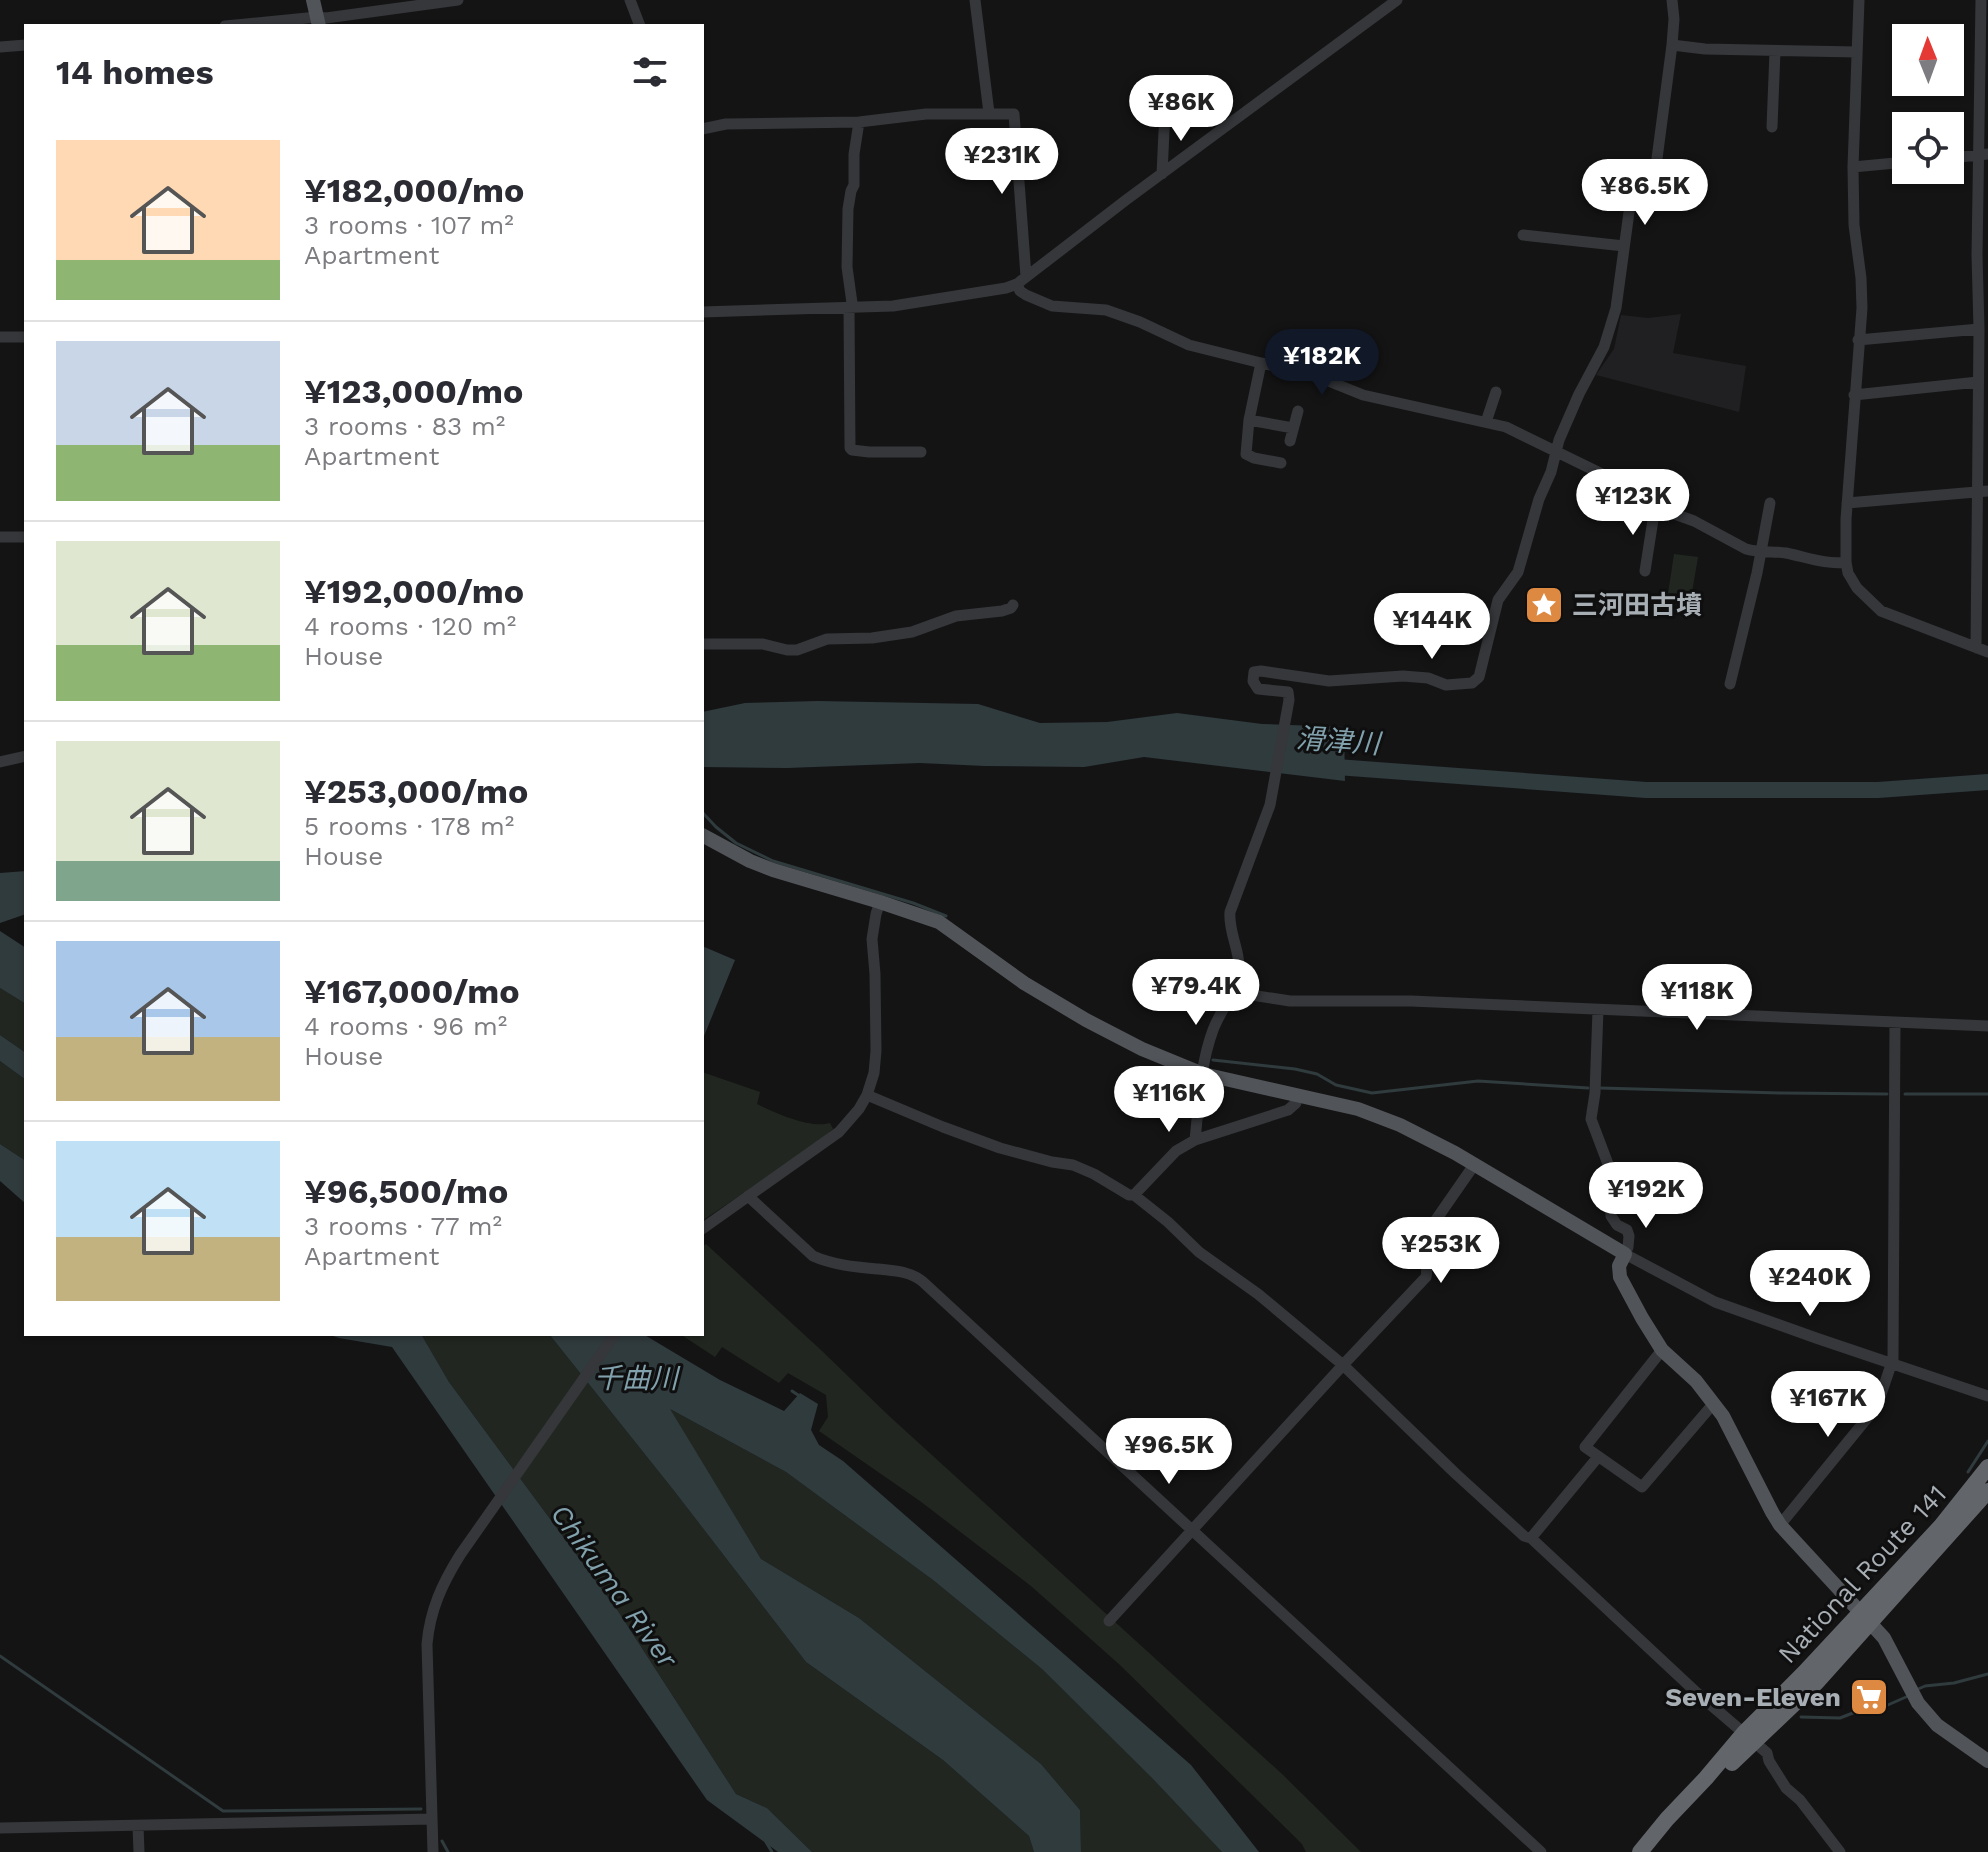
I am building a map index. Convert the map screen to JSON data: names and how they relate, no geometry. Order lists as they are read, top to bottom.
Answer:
{
  "streets": {
    "highway": ["National Route 141"]
  },
  "water": ["滑津川", "千曲川", "Chikuma River"],
  "places": {
    "place": ["三河田古墳"],
    "supermarket": ["Seven-Eleven"]
  },
  "north": "top",
  "page": {
    "heading": "14 homes",
    "price": [
      "¥86K",
      "¥231K",
      "¥86.5K",
      "¥182K",
      "¥123K",
      "¥144K",
      "¥79.4K",
      "¥118K",
      "¥116K",
      "¥192K",
      "¥253K",
      "¥240K",
      "¥167K",
      "¥96.5K"
    ],
    "list": [
      {
        "name": "¥182,000/mo",
        "note": "3 rooms · 107 m² · Apartment"
      },
      {
        "name": "¥123,000/mo",
        "note": "3 rooms · 83 m² · Apartment"
      },
      {
        "name": "¥192,000/mo",
        "note": "4 rooms · 120 m² · House"
      },
      {
        "name": "¥253,000/mo",
        "note": "5 rooms · 178 m² · House"
      },
      {
        "name": "¥167,000/mo",
        "note": "4 rooms · 96 m² · House"
      },
      {
        "name": "¥96,500/mo",
        "note": "3 rooms · 77 m² · Apartment"
      }
    ]
  }
}
